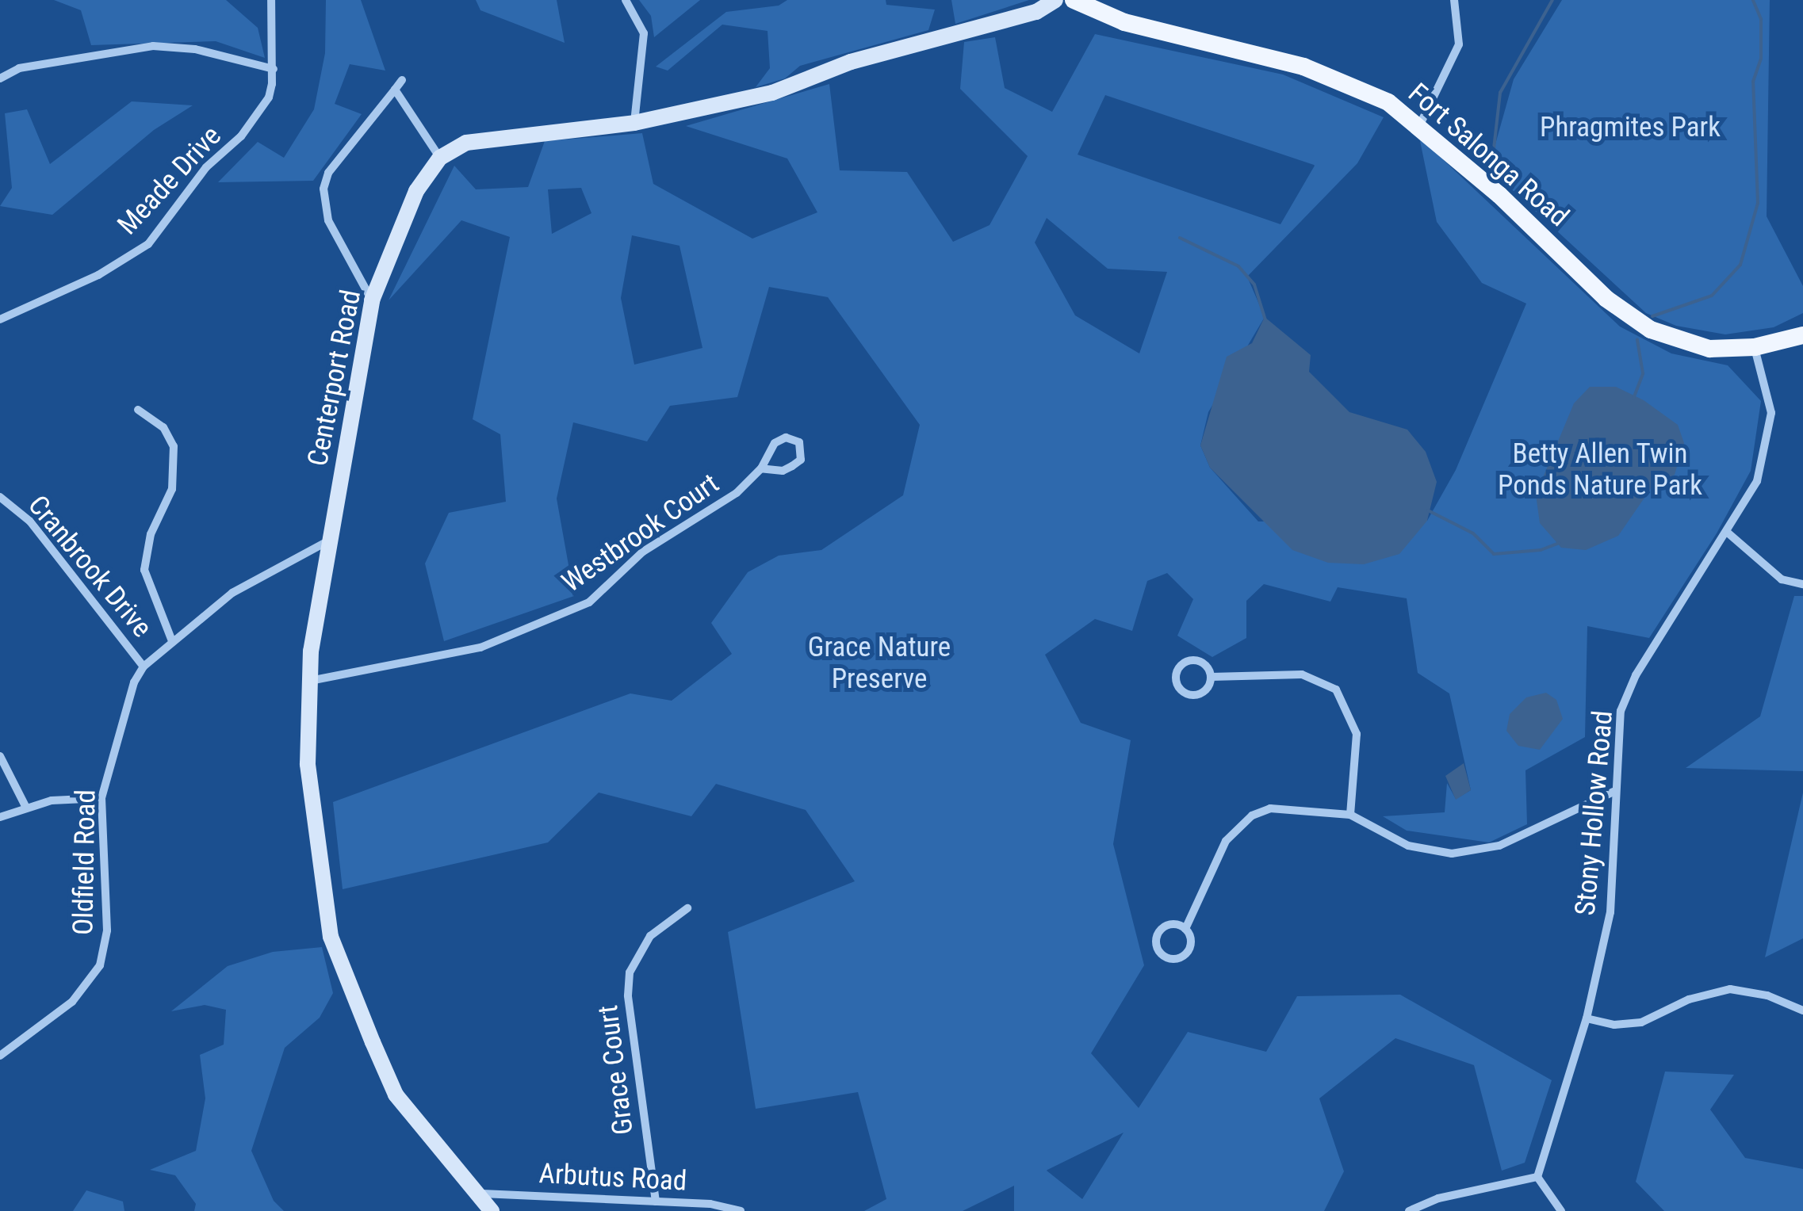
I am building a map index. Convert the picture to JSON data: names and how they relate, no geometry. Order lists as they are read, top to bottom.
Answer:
{
  "streets": {
    "main road": ["Fort Salonga Road", "Centerport Road"],
    "street": [
      "Meade Drive",
      "Westbrook Court",
      "Cranbrook Drive",
      "Stony Hollow Road",
      "Oldfield Road",
      "Grace Court",
      "Arbutus Road"
    ]
  },
  "crossings": [
    ["Fort Salonga Road", "Stony Hollow Road"],
    ["Centerport Road", "Westbrook Court"],
    ["Centerport Road", "Oldfield Road"],
    ["Centerport Road", "Arbutus Road"],
    ["Cranbrook Drive", "Oldfield Road"],
    ["Grace Court", "Arbutus Road"]
  ],
  "parks": ["Phragmites Park", "Betty Allen Twin Ponds Nature Park", "Grace Nature Preserve"]
}
